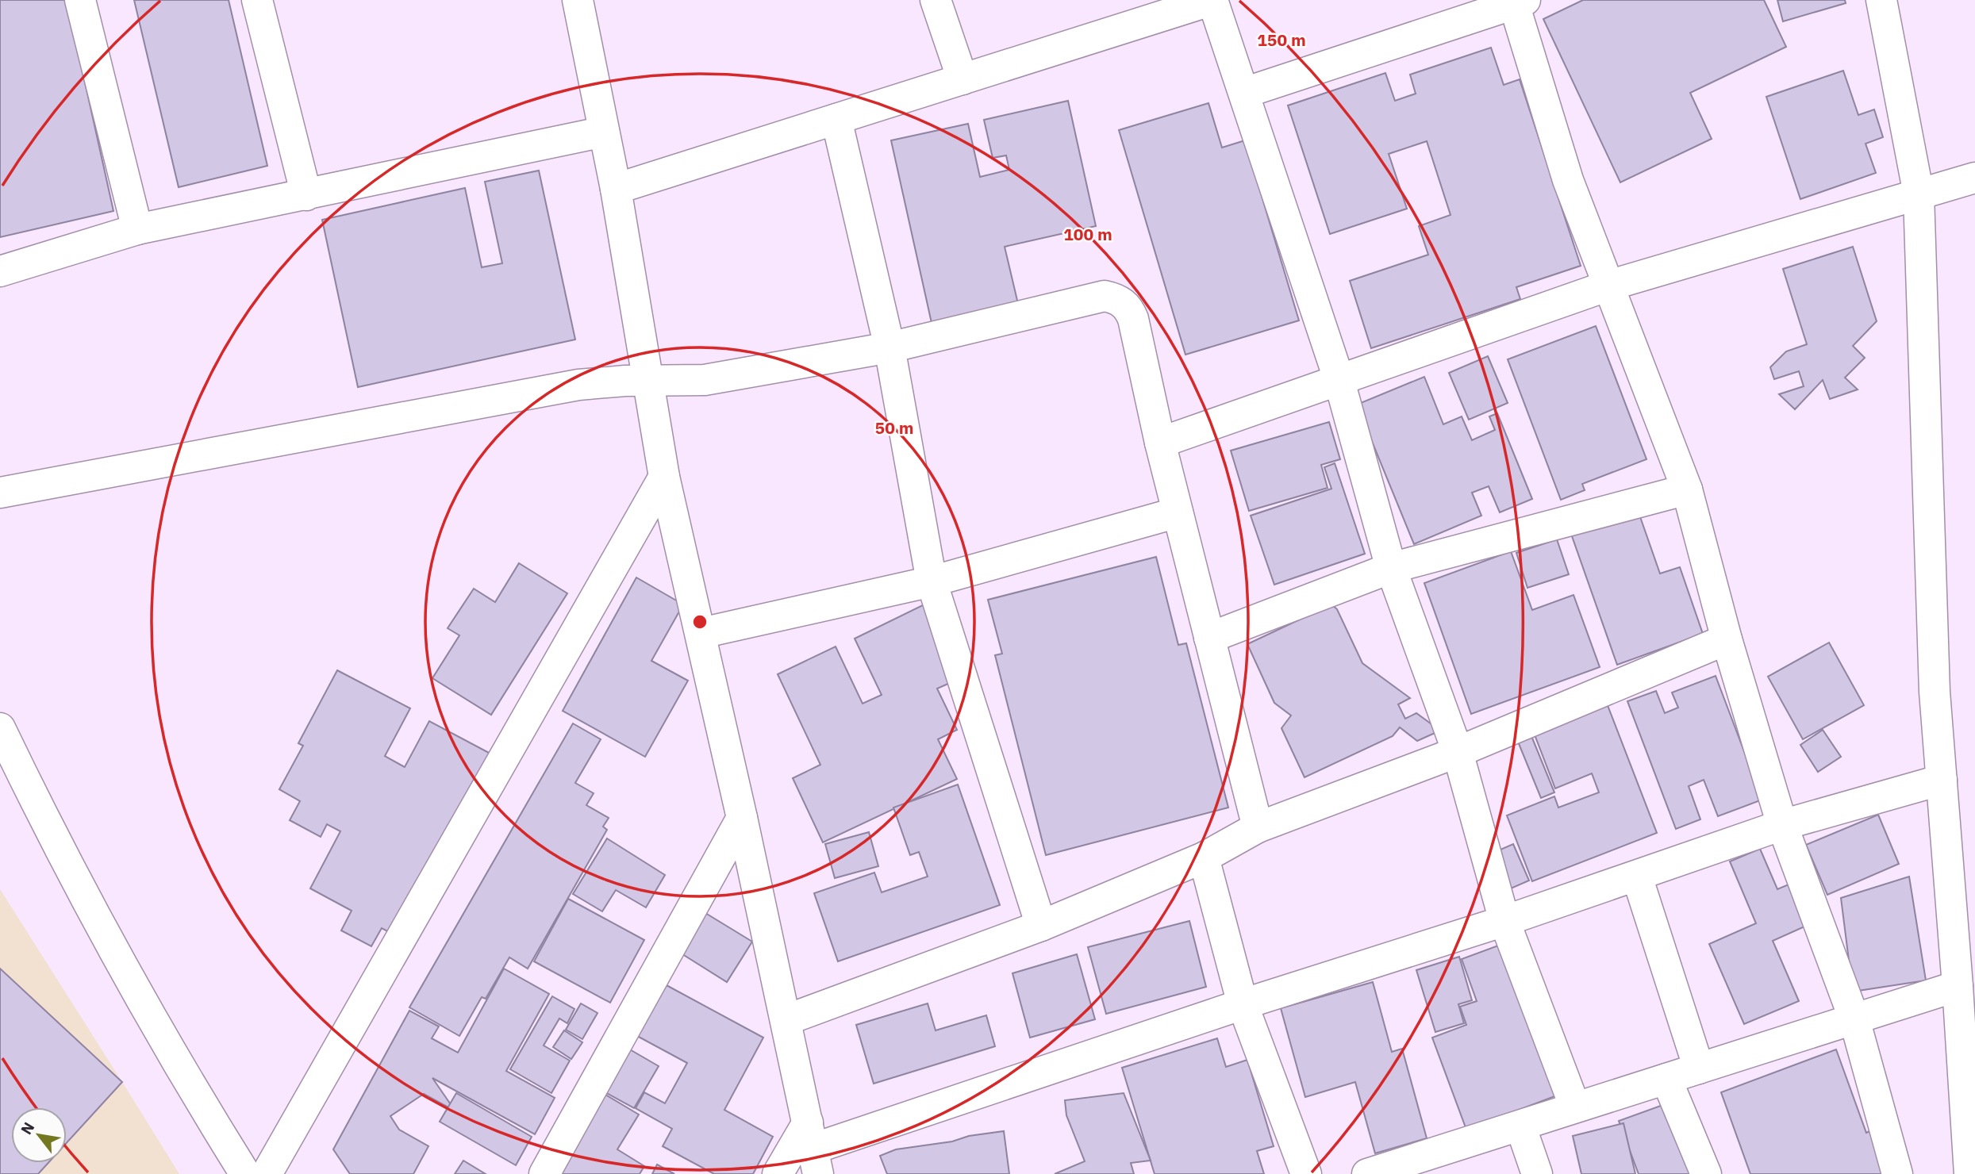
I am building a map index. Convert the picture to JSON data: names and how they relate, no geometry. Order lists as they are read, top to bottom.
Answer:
{
  "north": "top left",
  "rings": ["150 m", "100 m", "50 m"]
}
